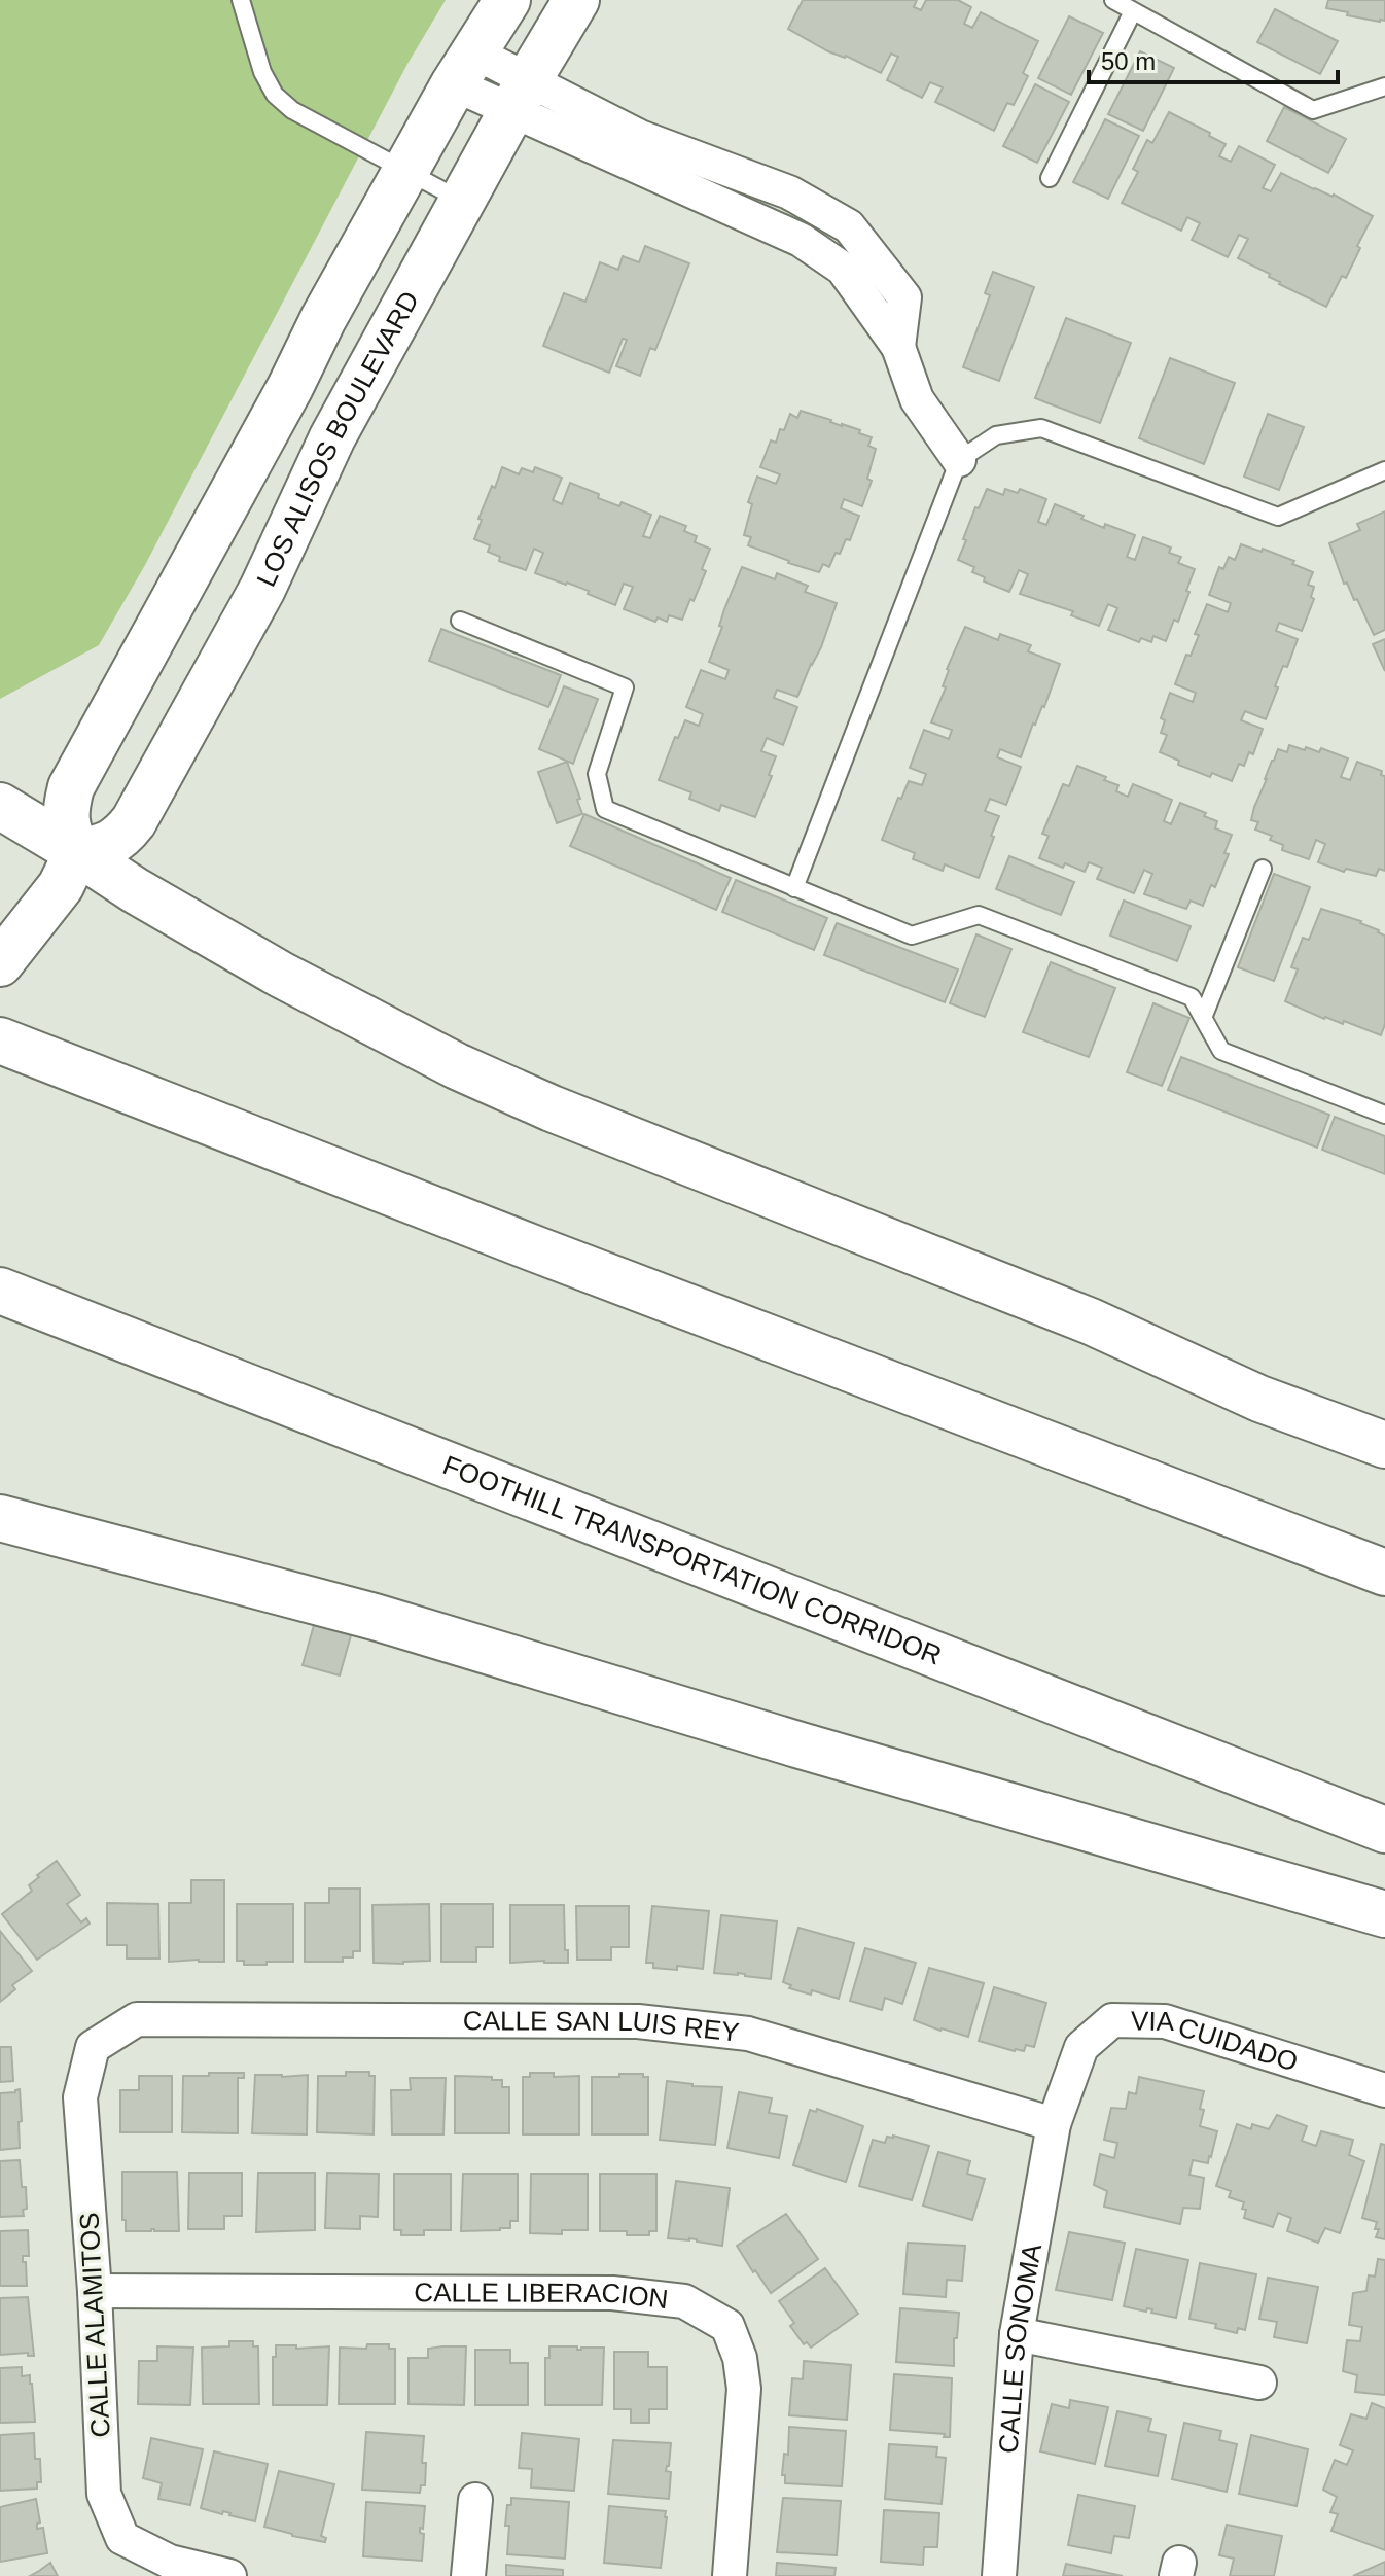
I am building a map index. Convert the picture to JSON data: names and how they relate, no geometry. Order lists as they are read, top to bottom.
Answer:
{
  "streets": {
    "main road": ["LOS ALISOS BOULEVARD", "FOOTHILL TRANSPORTATION CORRIDOR"],
    "street": [
      "CALLE SAN LUIS REY",
      "VIA CUIDADO",
      "CALLE LIBERACION",
      "CALLE ALAMITOS",
      "CALLE SONOMA"
    ]
  },
  "crossings": [
    ["CALLE SAN LUIS REY", "VIA CUIDADO"],
    ["CALLE SAN LUIS REY", "CALLE ALAMITOS"],
    ["CALLE SAN LUIS REY", "CALLE SONOMA"],
    ["VIA CUIDADO", "CALLE SONOMA"],
    ["CALLE LIBERACION", "CALLE ALAMITOS"]
  ],
  "scale_bar": "50 m"
}
